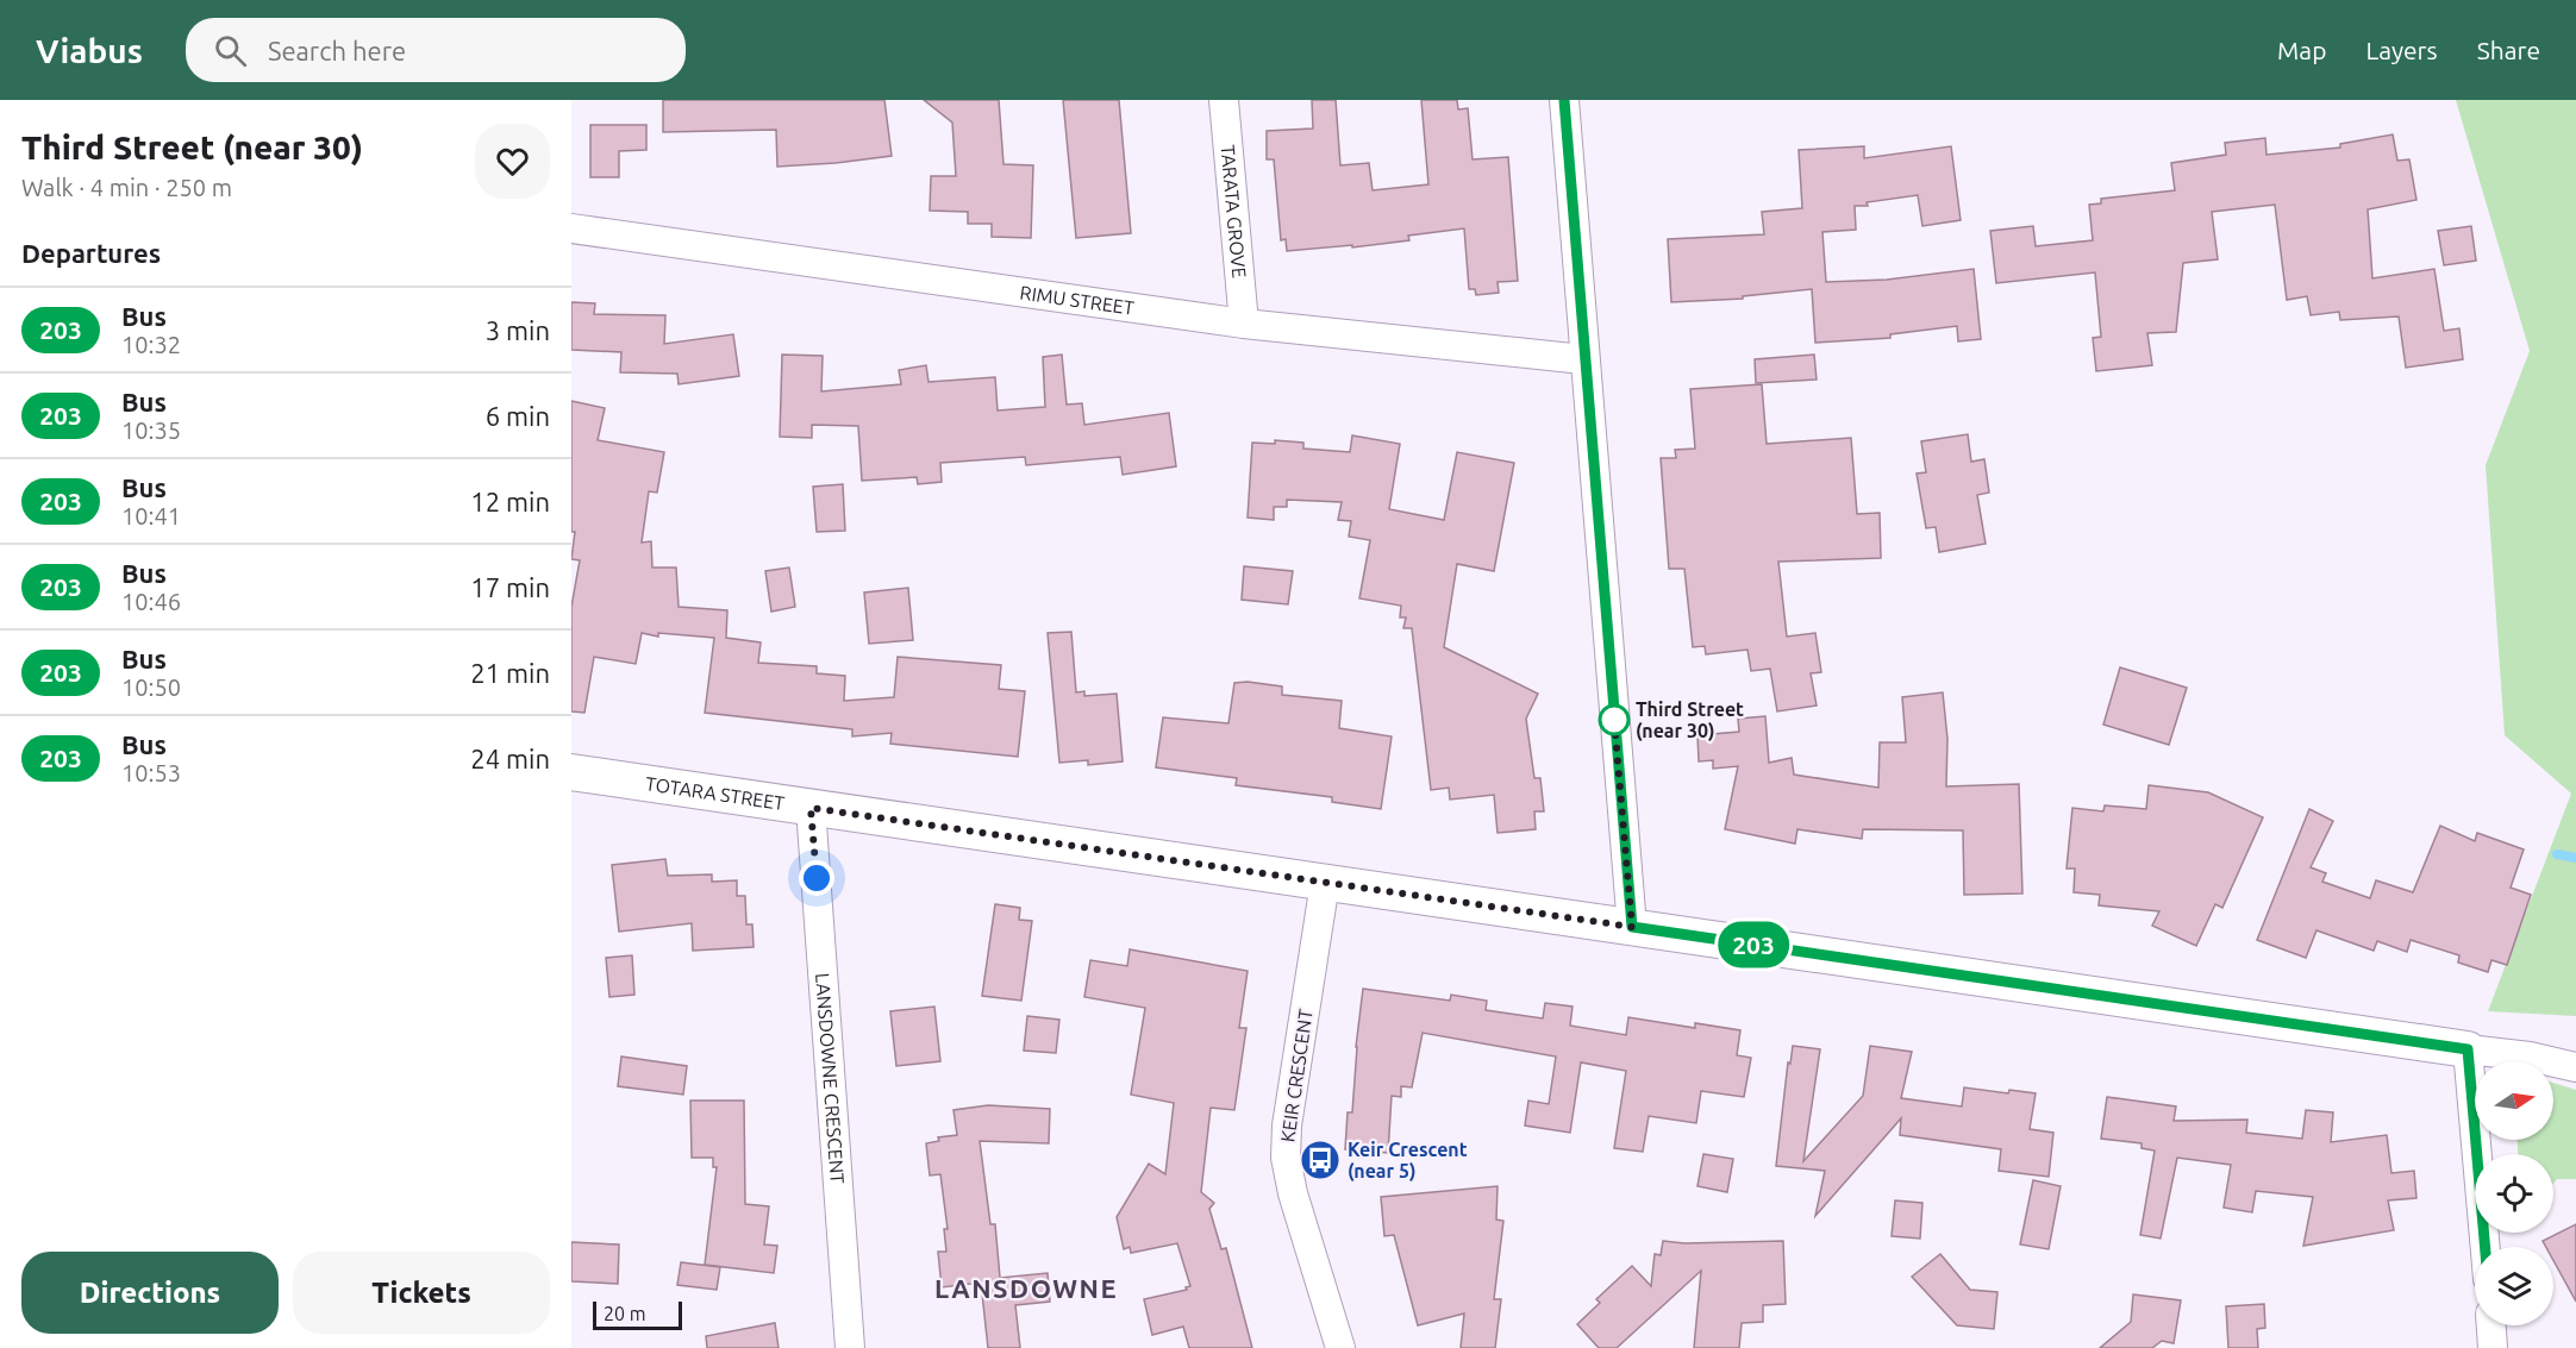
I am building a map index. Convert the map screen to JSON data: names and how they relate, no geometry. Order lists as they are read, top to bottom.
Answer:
{
  "streets": {
    "street": [
      "TARATA GROVE",
      "RIMU STREET",
      "TOTARA STREET",
      "KEIR CRESCENT",
      "LANSDOWNE CRESCENT"
    ]
  },
  "crossings": [
    ["TARATA GROVE", "RIMU STREET"],
    ["TOTARA STREET", "KEIR CRESCENT"],
    ["TOTARA STREET", "LANSDOWNE CRESCENT"]
  ],
  "districts": ["LANSDOWNE"],
  "places": {
    "other": ["Third Street (near 30)"],
    "bus stop": ["Keir Crescent (near 5)"]
  },
  "lines": ["bus line 203"],
  "scale_bar": "20 m",
  "north": "right",
  "page": {
    "header": "Viabus",
    "search": "Search here",
    "nav": ["Map", "Layers", "Share"],
    "heading": [
      ["Third Street (near 30)", "Walk · 4 min · 250 m"],
      "Departures"
    ],
    "on_map": "203",
    "list": [
      {
        "mark": "203",
        "name": "Bus",
        "note": "10:32",
        "value": "3 min"
      },
      {
        "mark": "203",
        "name": "Bus",
        "note": "10:35",
        "value": "6 min"
      },
      {
        "mark": "203",
        "name": "Bus",
        "note": "10:41",
        "value": "12 min"
      },
      {
        "mark": "203",
        "name": "Bus",
        "note": "10:46",
        "value": "17 min"
      },
      {
        "mark": "203",
        "name": "Bus",
        "note": "10:50",
        "value": "21 min"
      },
      {
        "mark": "203",
        "name": "Bus",
        "note": "10:53",
        "value": "24 min"
      }
    ],
    "buttons": ["Directions", "Tickets"],
    "scale": "20 m"
  }
}
